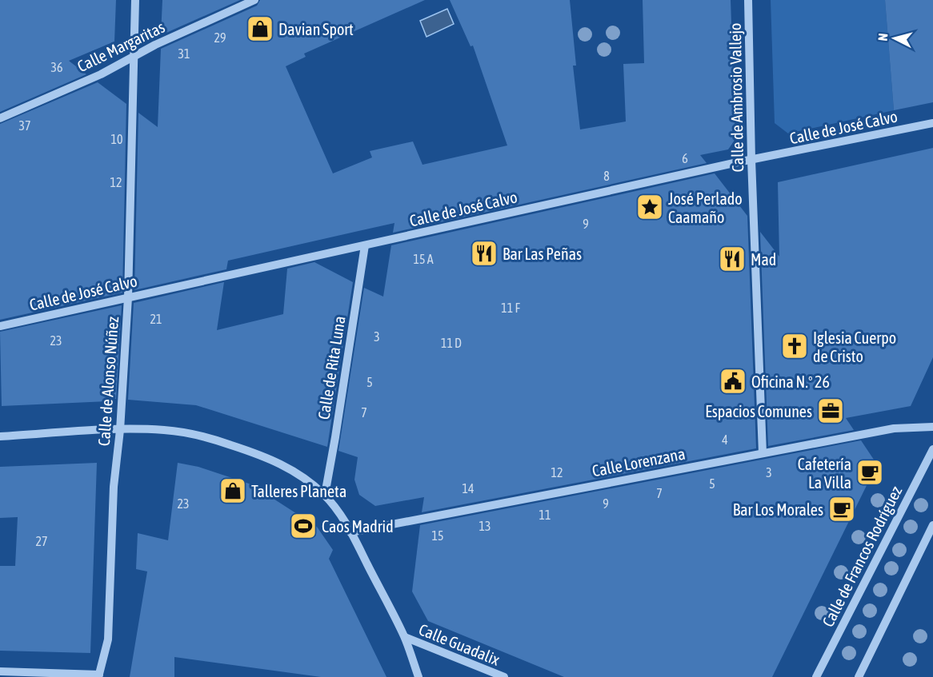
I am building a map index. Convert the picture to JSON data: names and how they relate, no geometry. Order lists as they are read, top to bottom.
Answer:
{
  "streets": {
    "street": [
      "Calle Margaritas",
      "Calle de Ambrosio Vallejo",
      "Calle de José Calvo",
      "Calle de Rita Luna",
      "Calle de Alonso Núñez",
      "Calle Lorenzana",
      "Calle de Francos Rodríguez",
      "Calle Guadalix"
    ]
  },
  "crossings": [
    ["Calle Margaritas", "Calle de Alonso Núñez"],
    ["Calle de Ambrosio Vallejo", "Calle de José Calvo"],
    ["Calle de Ambrosio Vallejo", "Calle Lorenzana"],
    ["Calle de José Calvo", "Calle de Rita Luna"],
    ["Calle de José Calvo", "Calle de Alonso Núñez"]
  ],
  "places": {
    "shop": ["Davian Sport", "Talleres Planeta"],
    "place": ["José Perlado Caamaño"],
    "restaurant": ["Bar Las Peñas", "Mad"],
    "church": ["Iglesia Cuerpo de Cristo"],
    "public building": ["Oficina N.º 26"],
    "office": ["Espacios Comunes"],
    "cafe": ["Cafetería La Villa", "Bar Los Morales"],
    "sports": ["Caos Madrid"]
  },
  "house_numbers": [
    "29",
    "31",
    "36",
    "37",
    "10",
    "6",
    "8",
    "12",
    "9",
    "15 A",
    "11 F",
    "21",
    "3",
    "23",
    "11 D",
    "5",
    "7",
    "4",
    "12",
    "3",
    "5",
    "14",
    "7",
    "23",
    "9",
    "11",
    "13",
    "15",
    "27"
  ],
  "north": "left"
}
